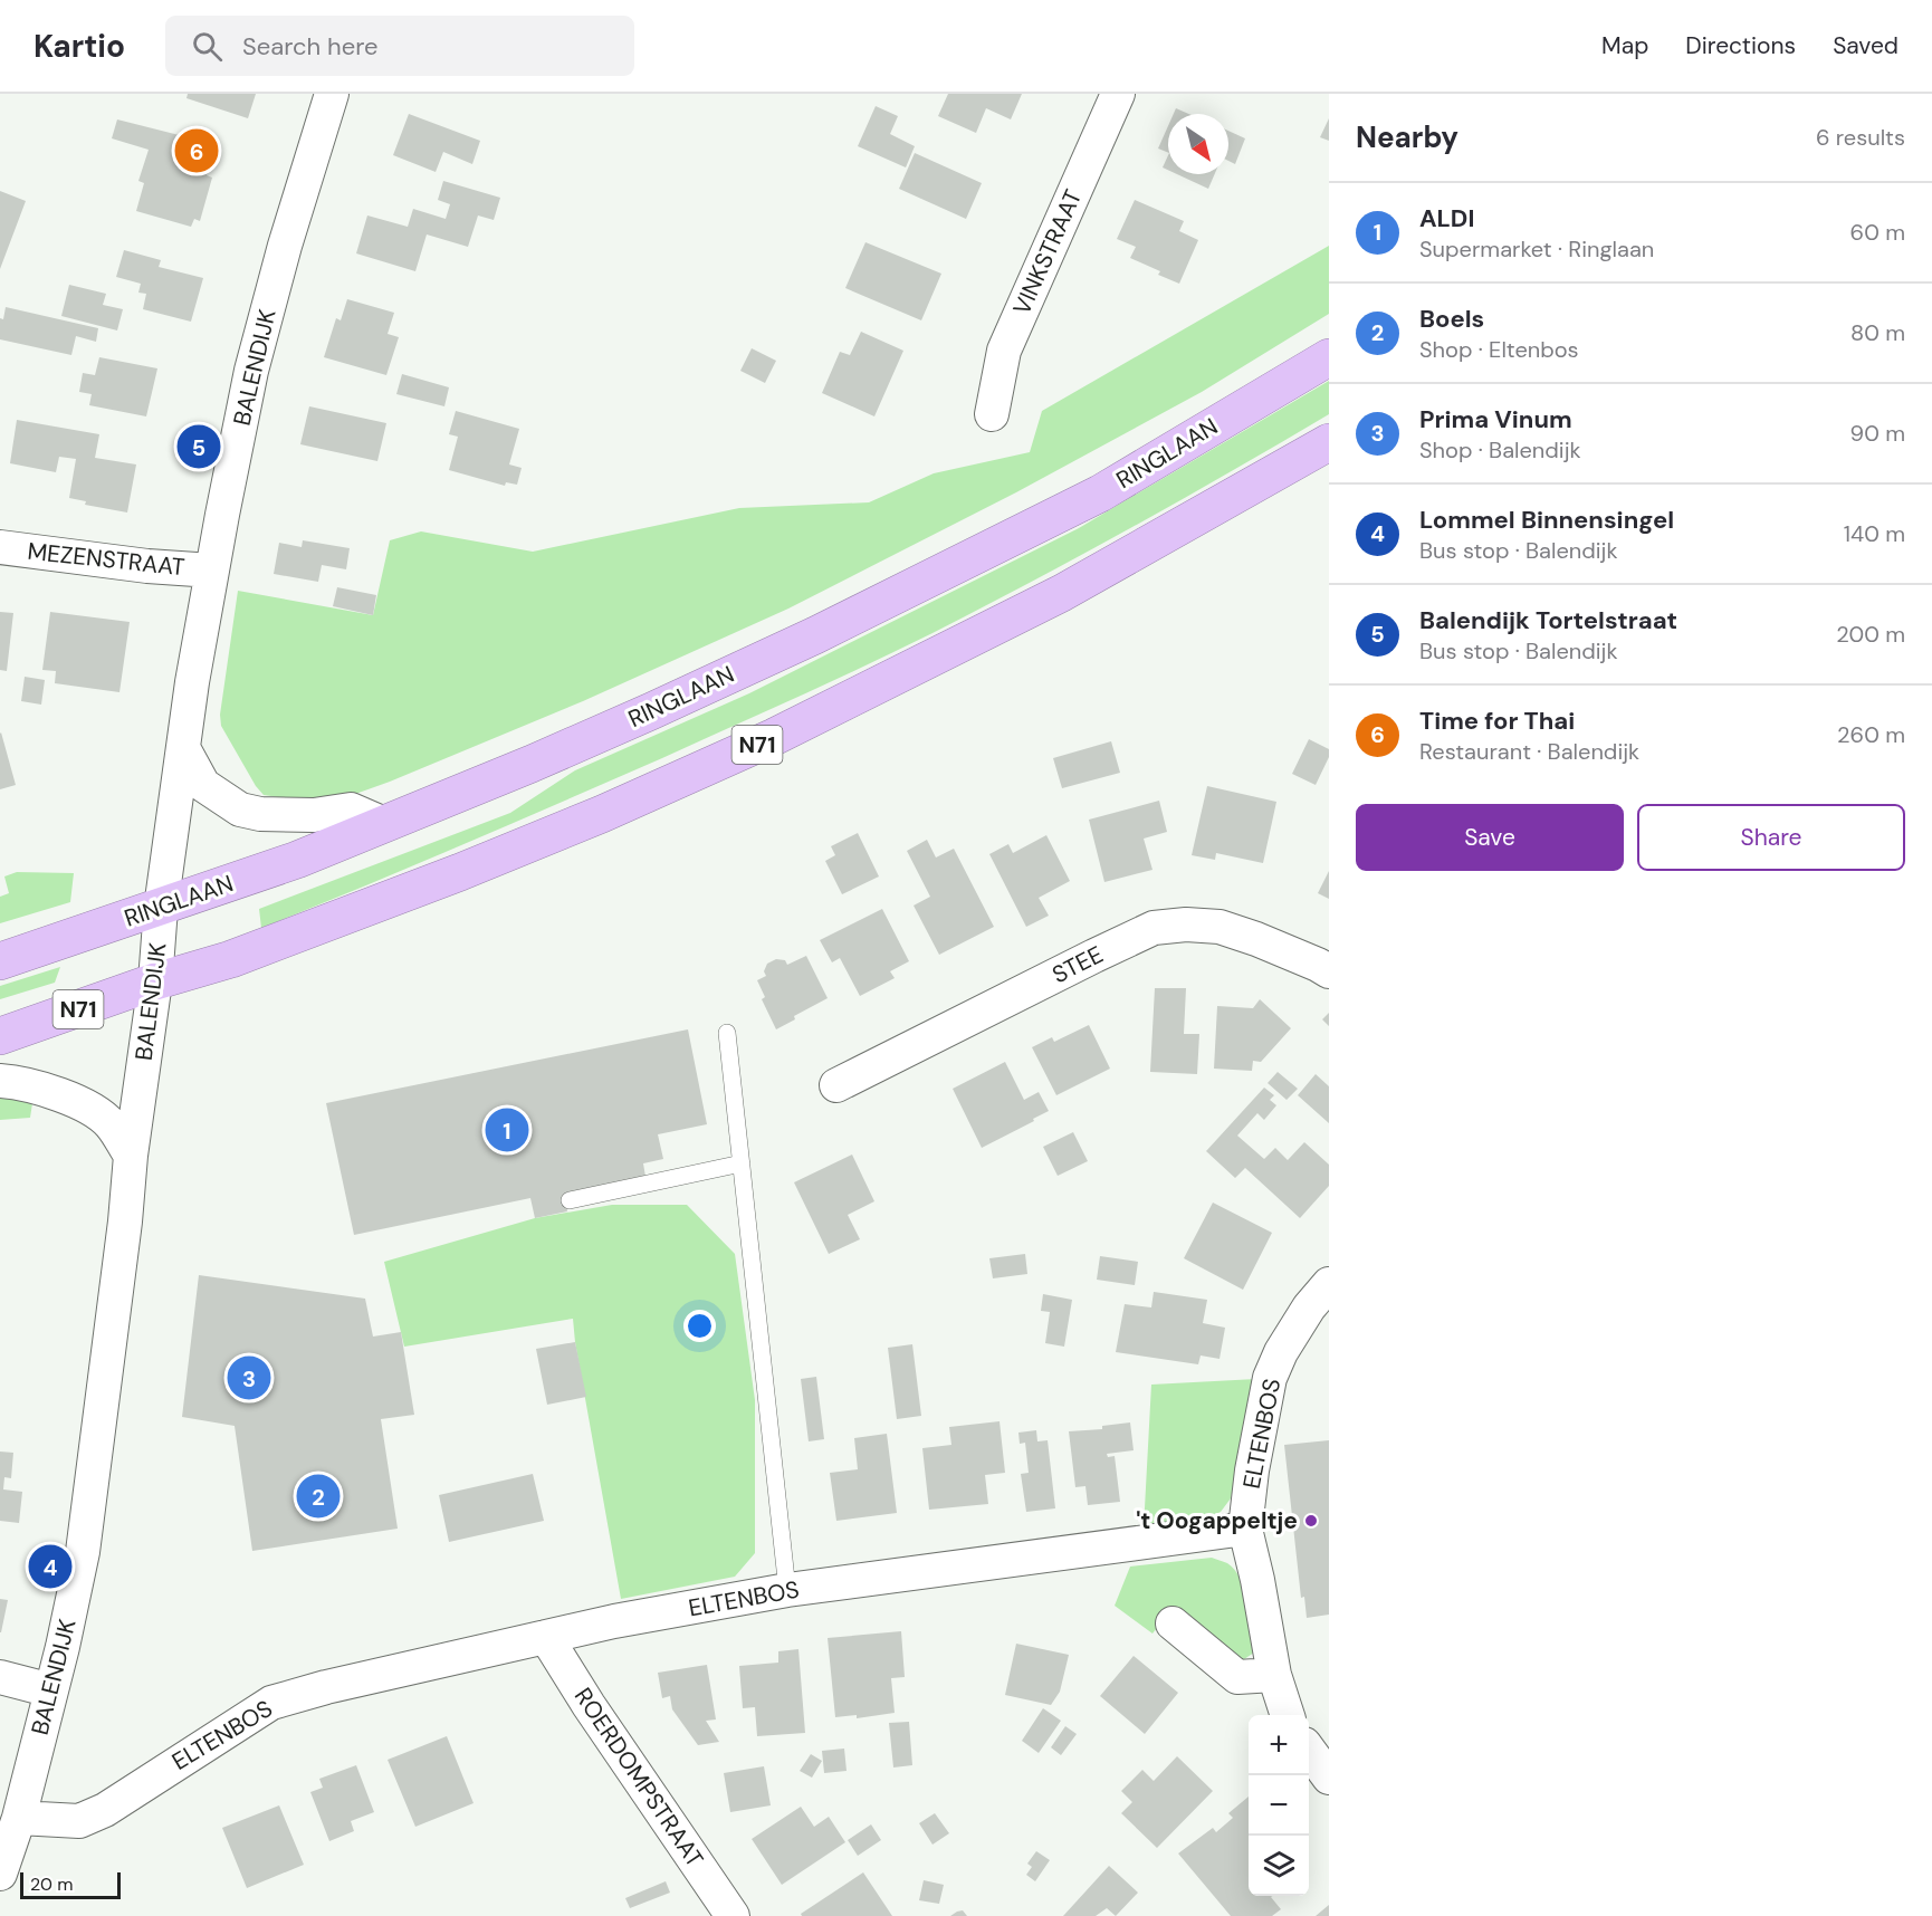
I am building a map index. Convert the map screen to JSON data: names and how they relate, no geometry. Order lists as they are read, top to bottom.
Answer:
{
  "streets": {
    "highway": ["RINGLAAN", "N71"],
    "street": [
      "VINKSTRAAT",
      "BALENDIJK",
      "MEZENSTRAAT",
      "STEE",
      "ELTENBOS",
      "ROERDOMPSTRAAT"
    ]
  },
  "crossings": [
    ["BALENDIJK", "RINGLAAN"],
    ["BALENDIJK", "MEZENSTRAAT"],
    ["BALENDIJK", "N71"],
    ["BALENDIJK", "ELTENBOS"],
    ["ELTENBOS", "ROERDOMPSTRAAT"]
  ],
  "places": ["'t Oogappeltje"],
  "scale_bar": "20 m",
  "north": "bottom right",
  "page": {
    "header": "Kartio",
    "search": "Search here",
    "nav": ["Map", "Directions", "Saved"],
    "heading": ["Nearby", "6 results"],
    "pins": [
      "6",
      "5",
      "1",
      "3",
      "2",
      "4"
    ],
    "list": [
      {
        "mark": "1",
        "name": "ALDI",
        "note": "Supermarket · Ringlaan",
        "value": "60 m"
      },
      {
        "mark": "2",
        "name": "Boels",
        "note": "Shop · Eltenbos",
        "value": "80 m"
      },
      {
        "mark": "3",
        "name": "Prima Vinum",
        "note": "Shop · Balendijk",
        "value": "90 m"
      },
      {
        "mark": "4",
        "name": "Lommel Binnensingel",
        "note": "Bus stop · Balendijk",
        "value": "140 m"
      },
      {
        "mark": "5",
        "name": "Balendijk Tortelstraat",
        "note": "Bus stop · Balendijk",
        "value": "200 m"
      },
      {
        "mark": "6",
        "name": "Time for Thai",
        "note": "Restaurant · Balendijk",
        "value": "260 m"
      }
    ],
    "buttons": ["Save", "Share"],
    "map_buttons": ["+", "−"],
    "scale": "20 m"
  }
}
